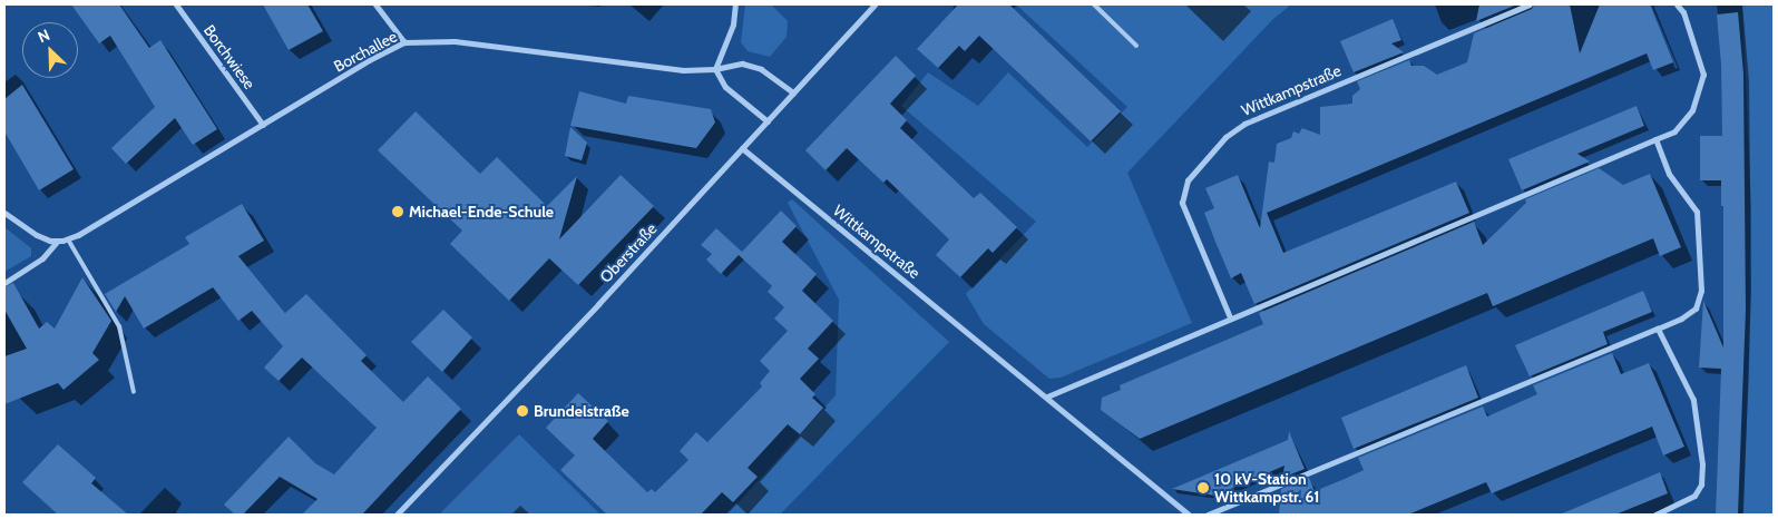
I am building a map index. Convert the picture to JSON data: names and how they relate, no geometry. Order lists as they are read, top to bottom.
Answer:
{
  "streets": {
    "street": [
      "Borchallee",
      "Borchwiese",
      "Wittkampstraße",
      "Oberstraße"
    ]
  },
  "crossings": [
    ["Borchallee", "Borchwiese"],
    ["Borchallee", "Oberstraße"],
    ["Wittkampstraße", "Oberstraße"]
  ],
  "places": ["Michael-Ende-Schule", "Brundelstraße", "10 kV-Station Wittkampstr. 61"],
  "north": "top left"
}
